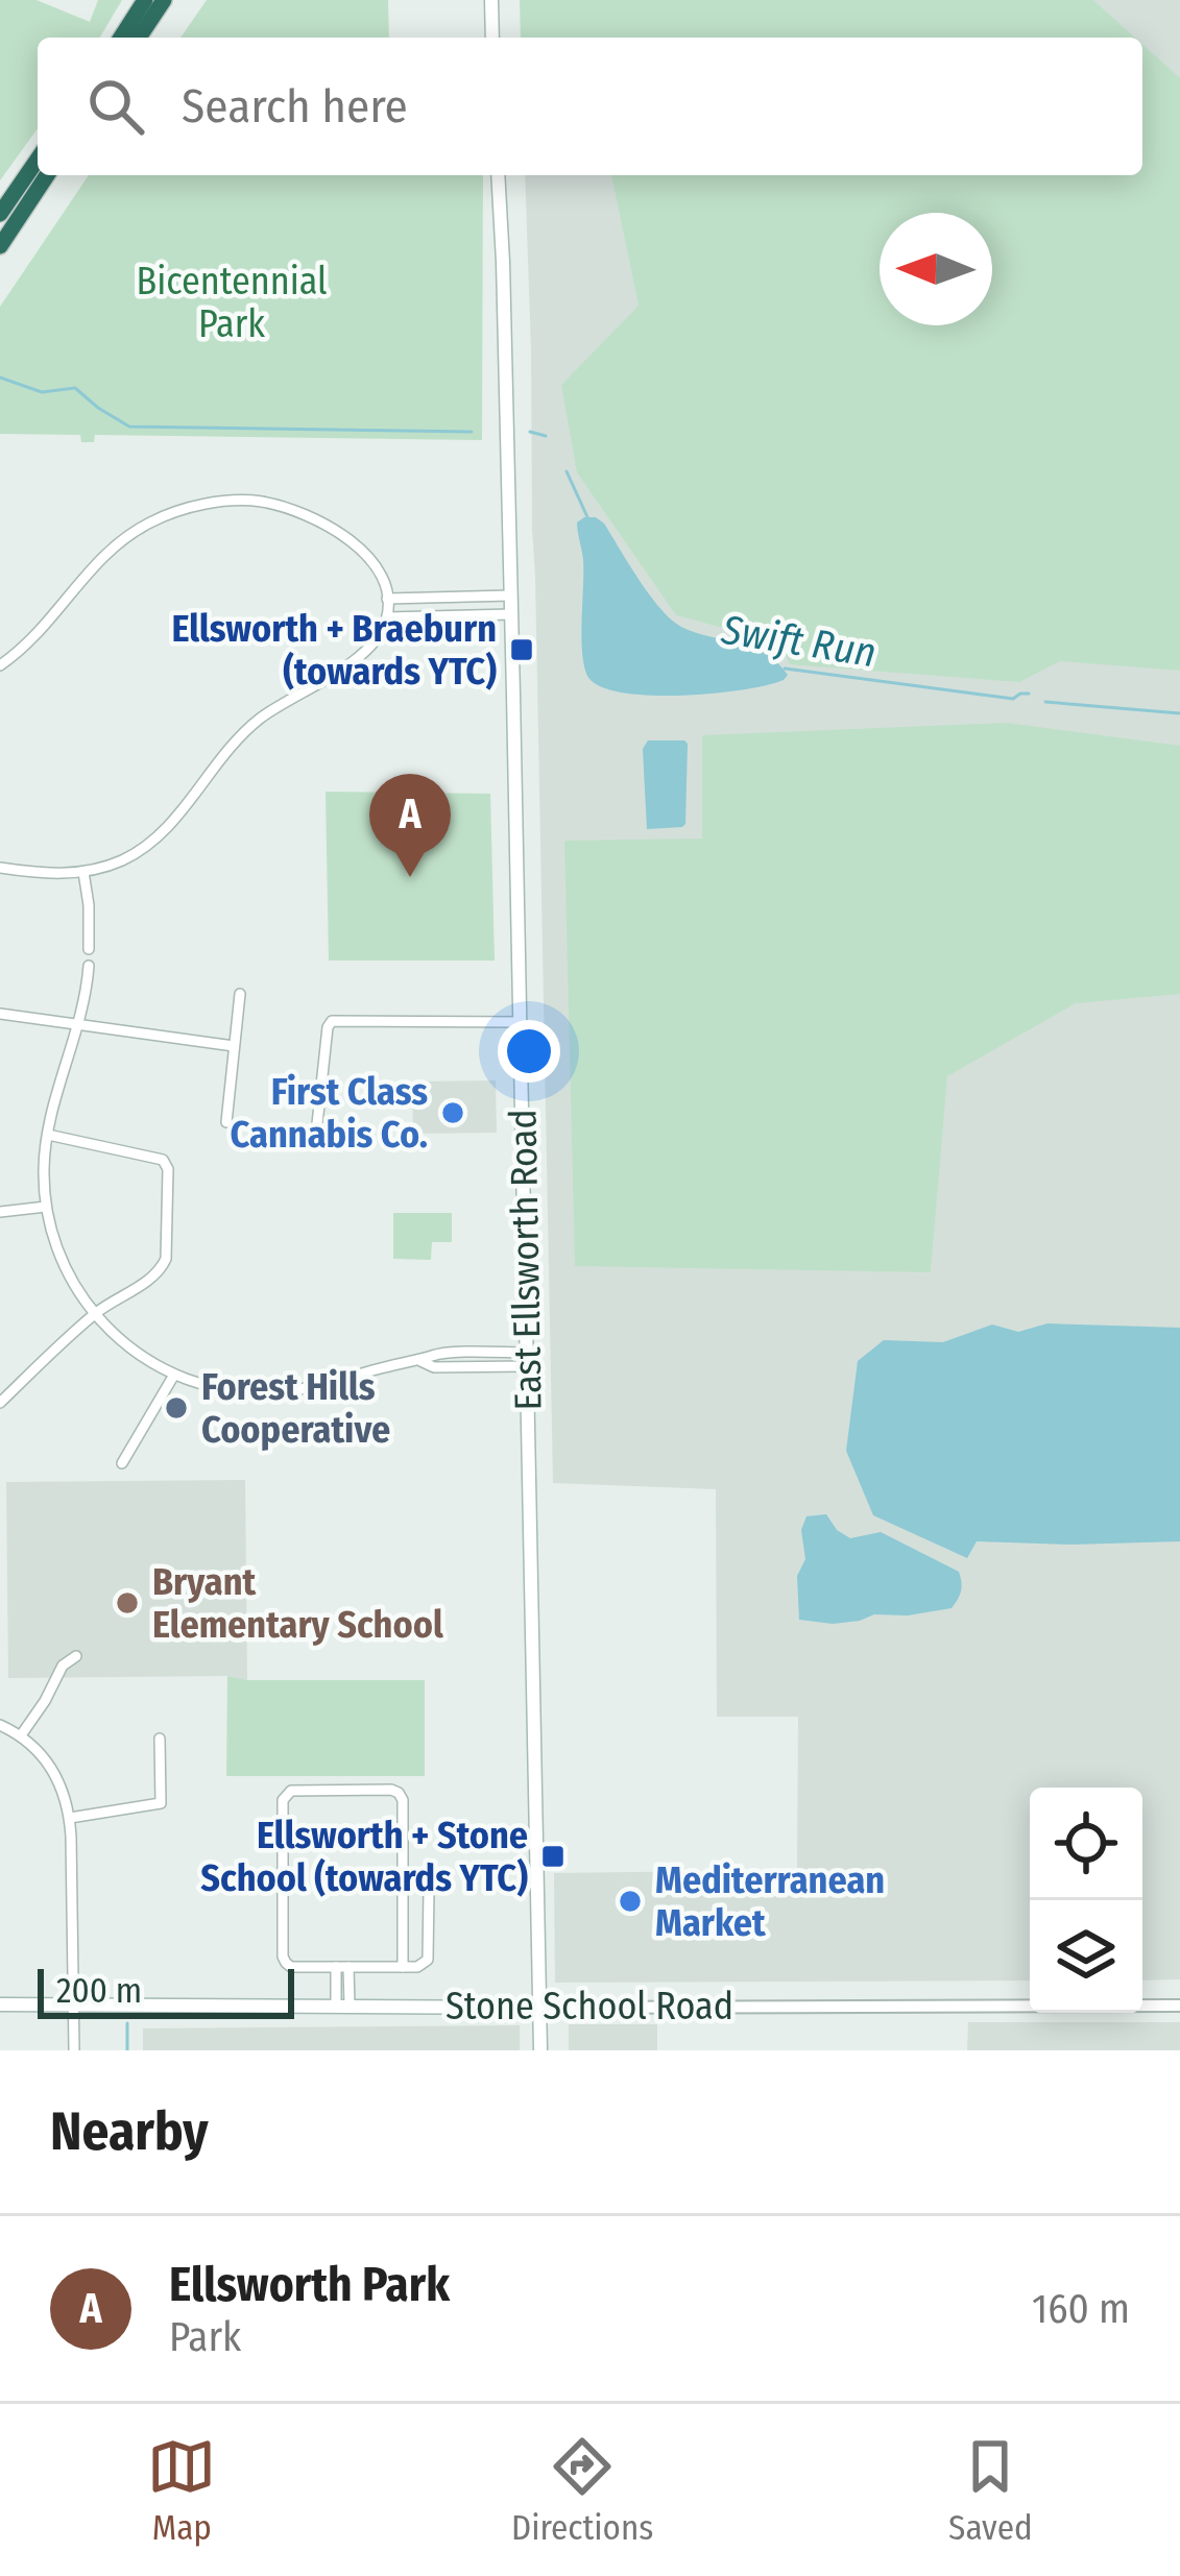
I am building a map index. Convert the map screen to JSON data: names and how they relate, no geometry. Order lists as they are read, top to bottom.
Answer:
{
  "streets": {
    "main road": ["East Ellsworth Road", "Stone School Road"]
  },
  "crossings": [
    ["East Ellsworth Road", "Stone School Road"]
  ],
  "water": ["Swift Run"],
  "parks": ["Bicentennial Park"],
  "places": {
    "transit": ["Ellsworth + Braeburn (towards YTC)", "Ellsworth + Stone School (towards YTC)"],
    "other": [
      "First Class Cannabis Co.",
      "Forest Hills Cooperative",
      "Bryant Elementary School",
      "Mediterranean Market"
    ]
  },
  "scale_bar": "200 m",
  "north": "left",
  "page": {
    "search": "Search here",
    "pins": "A",
    "scale": "200 m",
    "heading": "Nearby",
    "list": [
      {
        "mark": "A",
        "name": "Ellsworth Park",
        "note": "Park",
        "value": "160 m"
      }
    ],
    "nav": ["Map", "Directions", "Saved"]
  }
}
